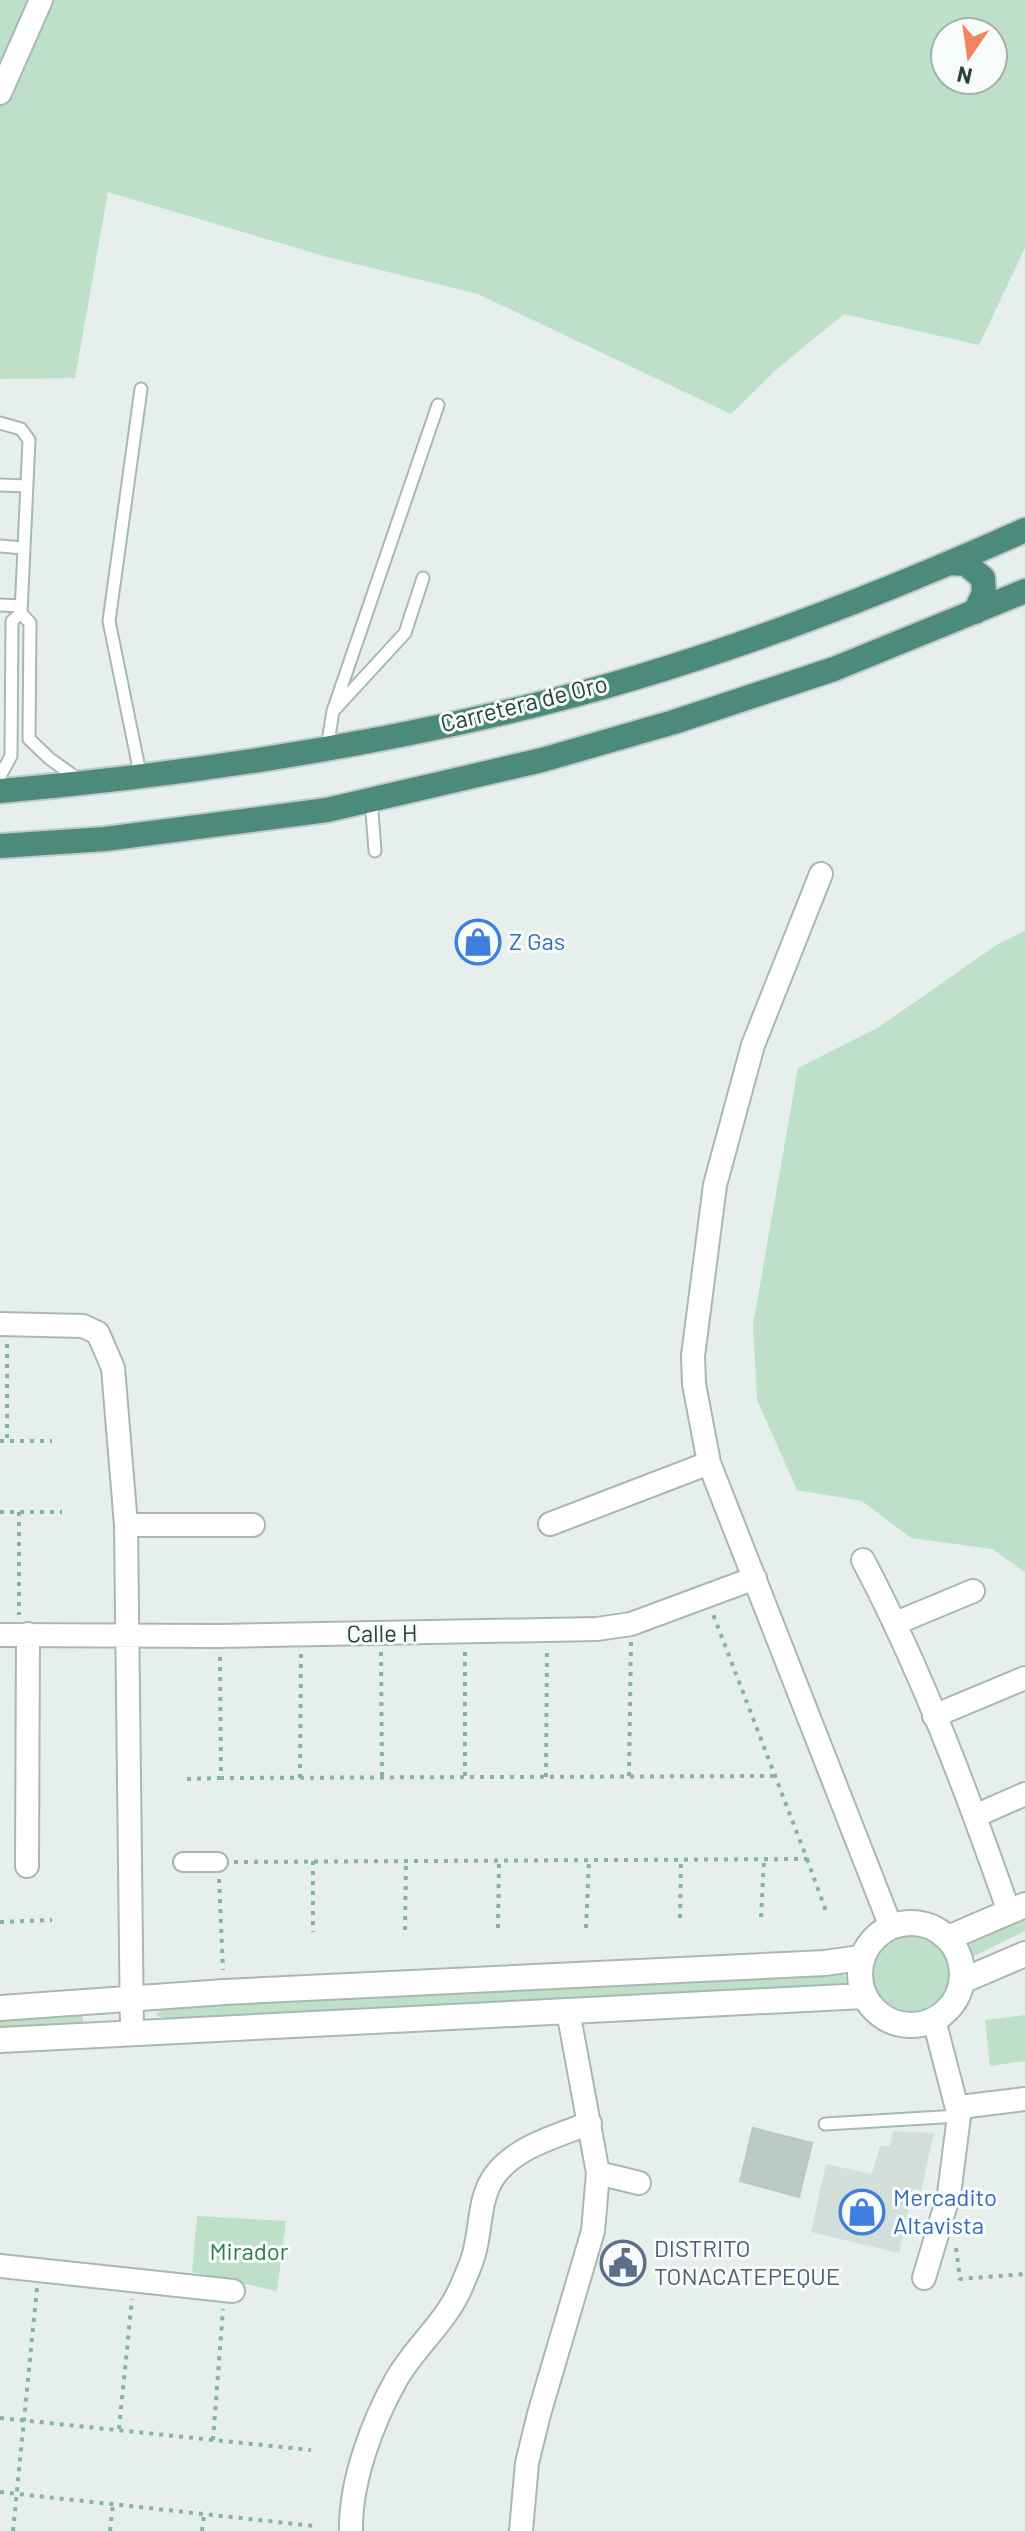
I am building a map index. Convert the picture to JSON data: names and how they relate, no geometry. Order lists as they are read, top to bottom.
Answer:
{
  "streets": {
    "highway": ["Carretera de Oro"],
    "street": ["Calle H"]
  },
  "parks": ["Mirador"],
  "places": {
    "shop": ["Z Gas", "Mercadito Altavista"],
    "public building": ["DISTRITO TONACATEPEQUE"]
  },
  "north": "bottom"
}
